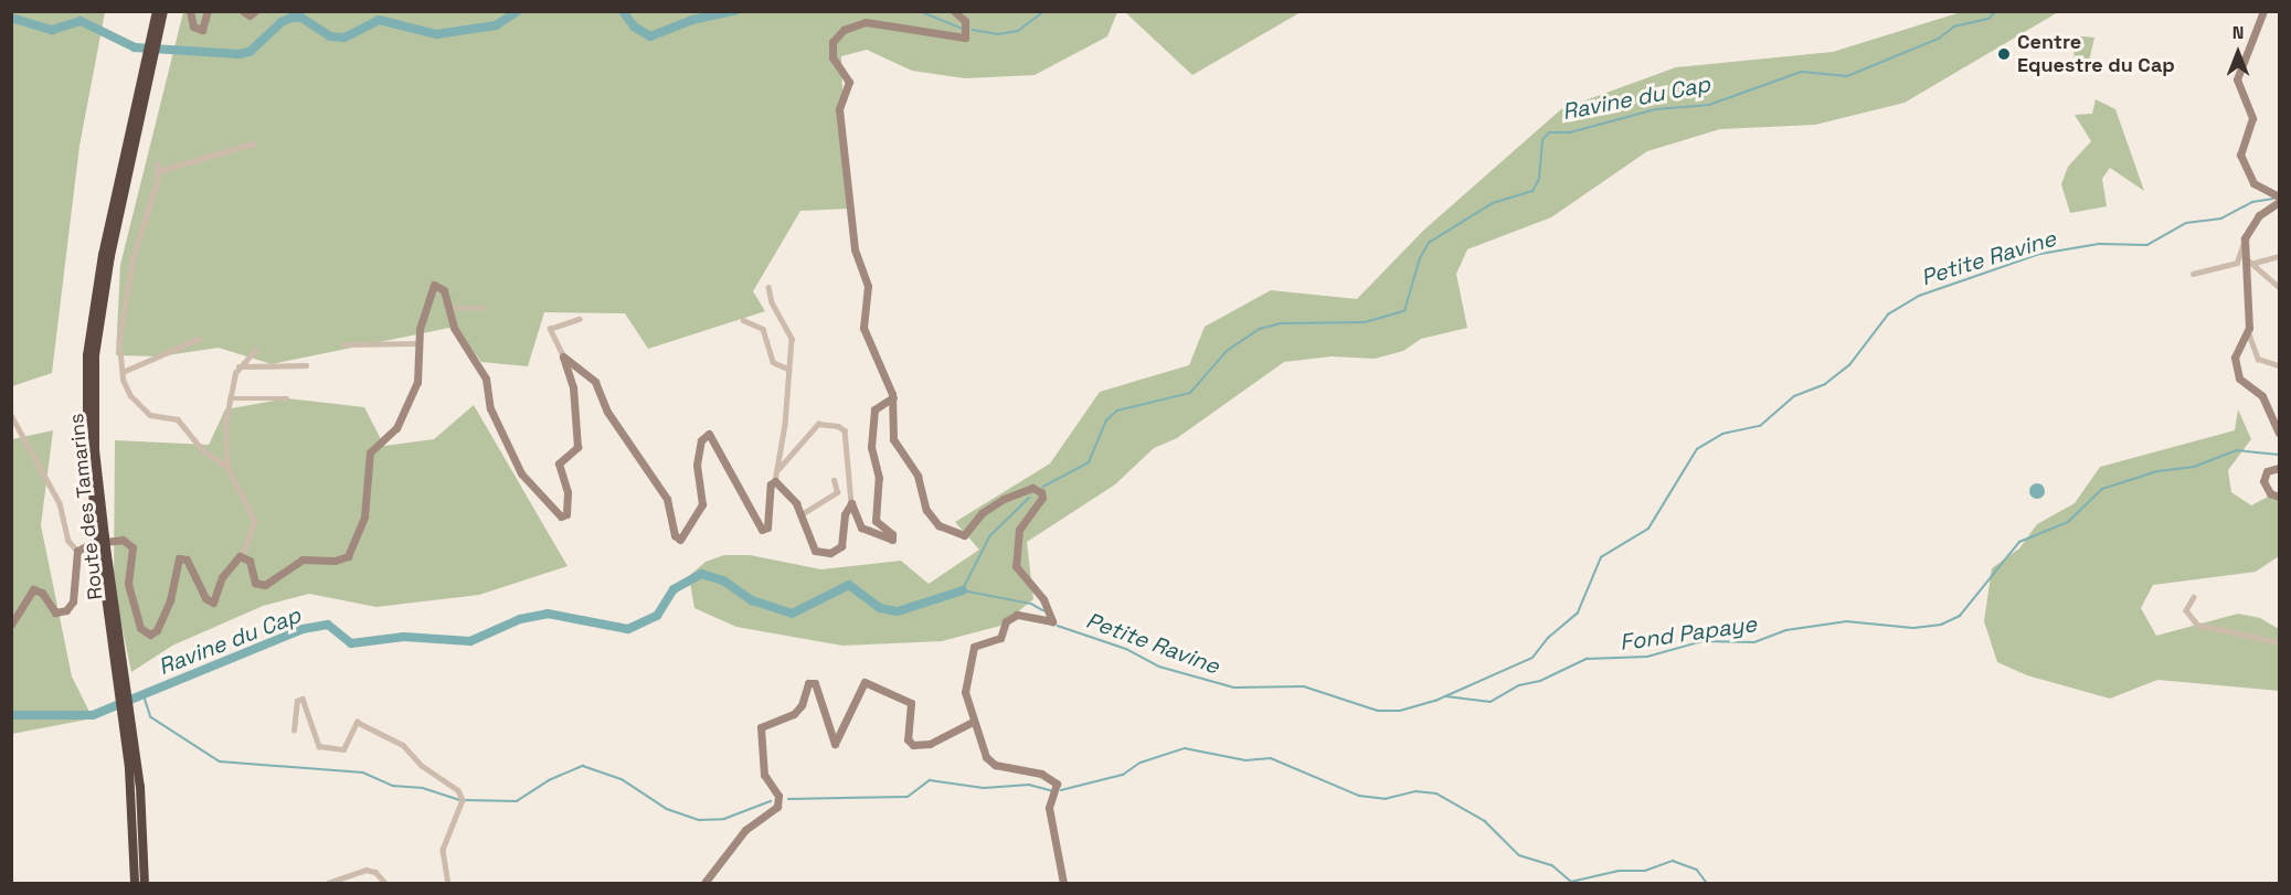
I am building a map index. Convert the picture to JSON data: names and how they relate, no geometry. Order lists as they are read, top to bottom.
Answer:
{
  "streets": {
    "highway": ["Route des Tamarins"]
  },
  "water": ["Ravine du Cap", "Petite Ravine", "Fond Papaye"],
  "places": ["Centre Equestre du Cap"],
  "north": "top"
}
